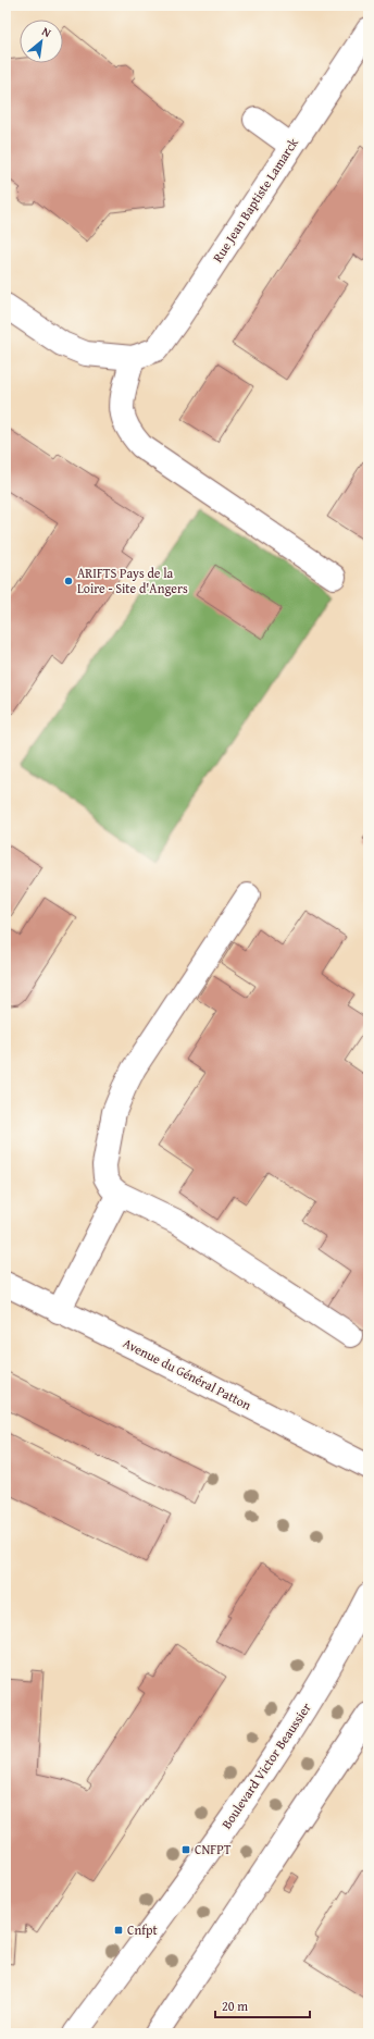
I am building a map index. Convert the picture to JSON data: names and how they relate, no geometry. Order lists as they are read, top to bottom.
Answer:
{
  "streets": {
    "street": ["Rue Jean Baptiste Lamarck", "Avenue du Général Patton", "Boulevard Victor Beaussier"]
  },
  "places": {
    "other": ["ARIFTS Pays de la Loire - Site d'Angers"],
    "transit": ["CNFPT", "Cnfpt"]
  },
  "scale_bar": "20 m",
  "north": "top right"
}
